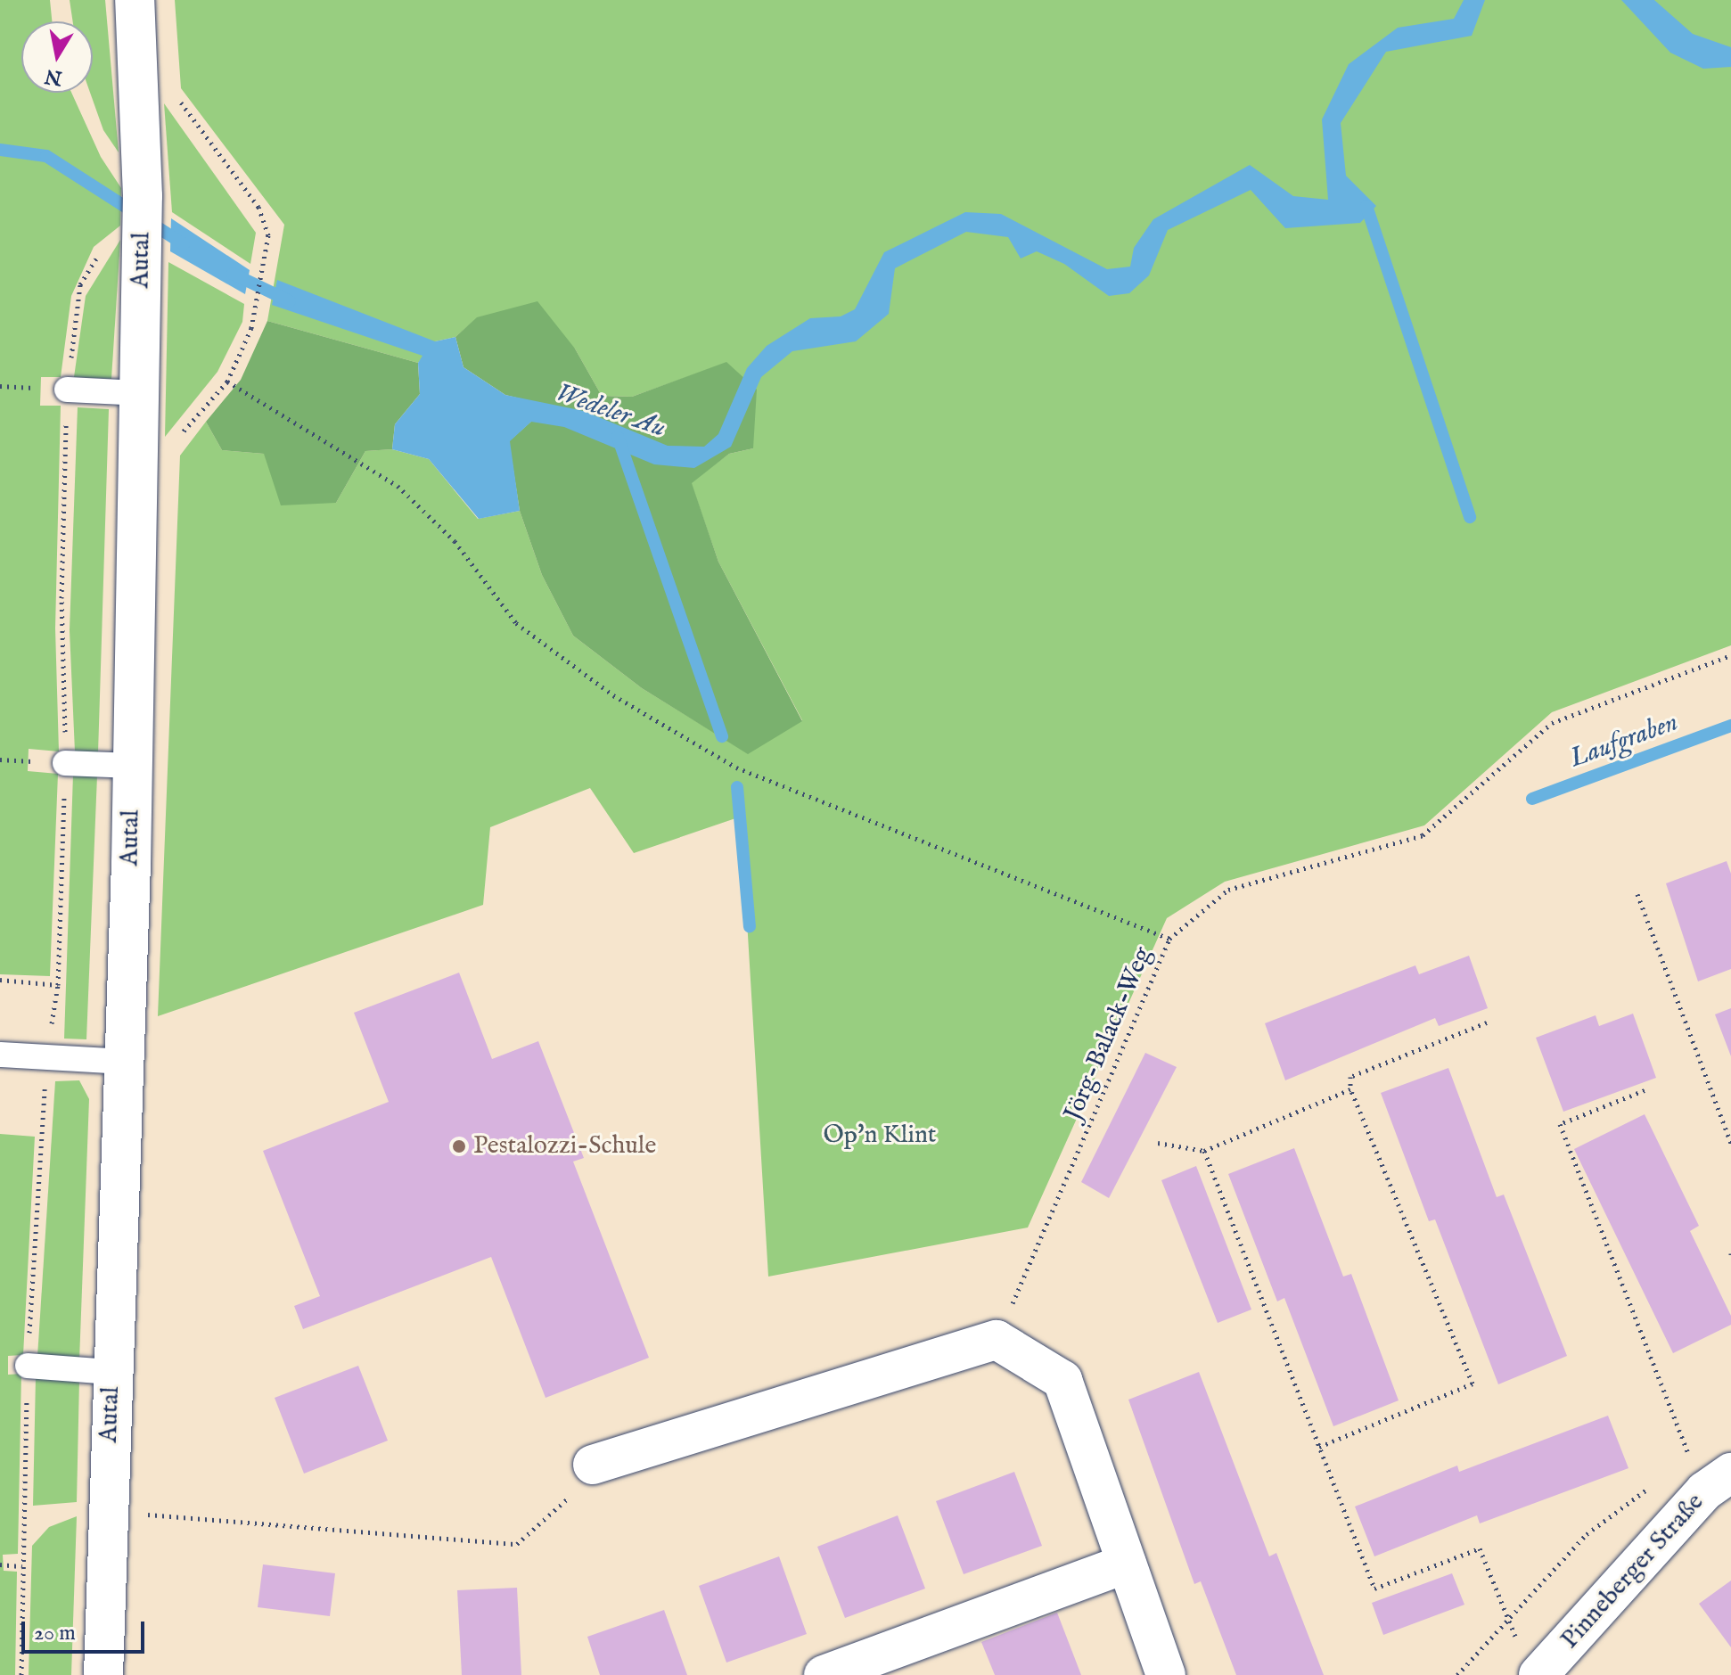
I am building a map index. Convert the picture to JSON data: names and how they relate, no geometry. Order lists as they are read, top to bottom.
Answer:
{
  "streets": {
    "street": ["Autal", "Pinneberger Straße"],
    "path": ["Jörg-Balack-Weg"]
  },
  "water": ["Wedeler Au", "Laufgraben"],
  "parks": ["Op'n Klint"],
  "places": ["Pestalozzi-Schule"],
  "scale_bar": "20 m",
  "north": "bottom"
}
